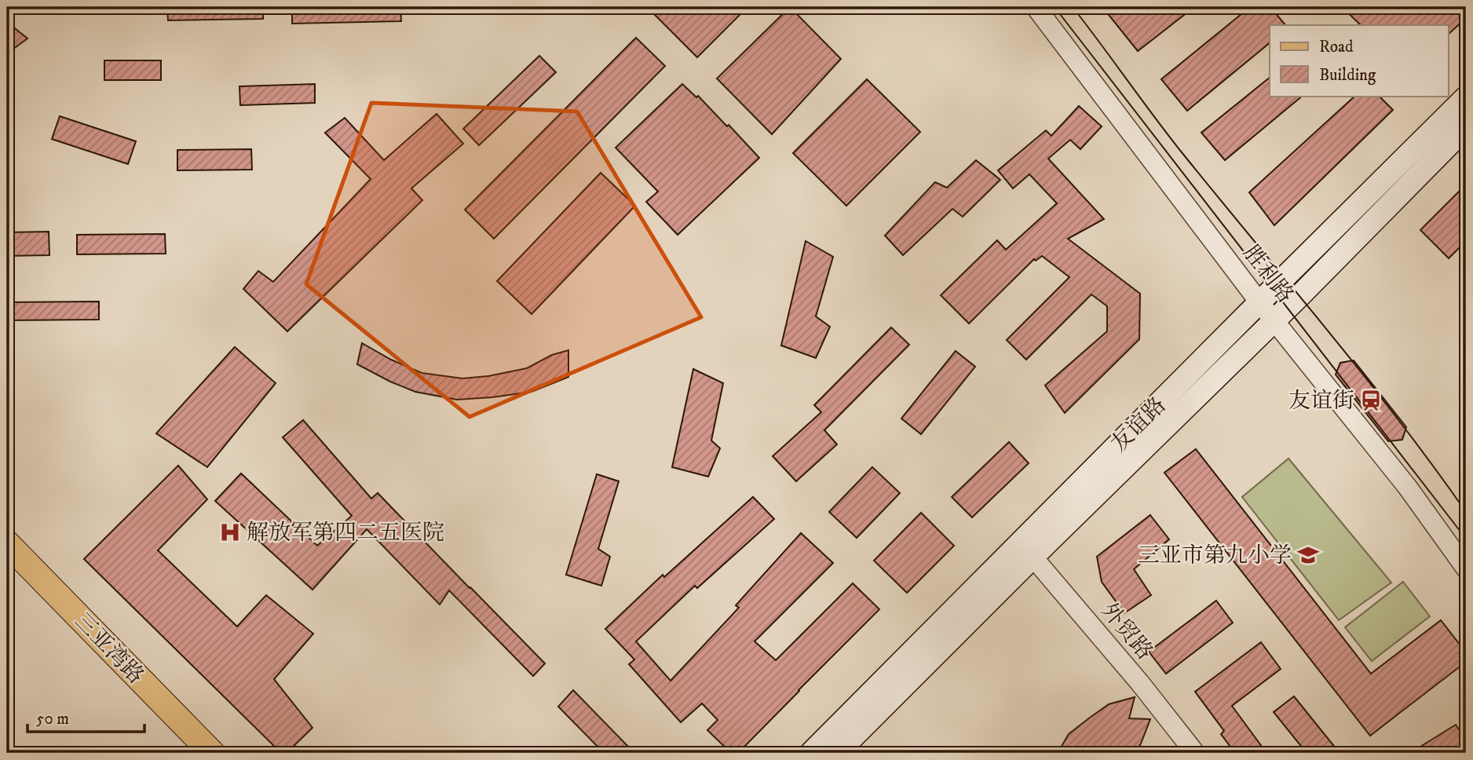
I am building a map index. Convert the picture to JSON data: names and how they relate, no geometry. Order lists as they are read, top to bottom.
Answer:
{
  "streets": {
    "main road": ["友谊路", "三亚湾路"],
    "street": ["胜利路", "外贸路"]
  },
  "crossings": [
    ["胜利路", "友谊路"],
    ["友谊路", "外贸路"]
  ],
  "places": {
    "station": ["友谊街"],
    "hospital": ["解放军第四二五医院"],
    "school or university": ["三亚市第九小学"]
  },
  "legend": ["Road", "Building"],
  "scale_bar": "50 m"
}
